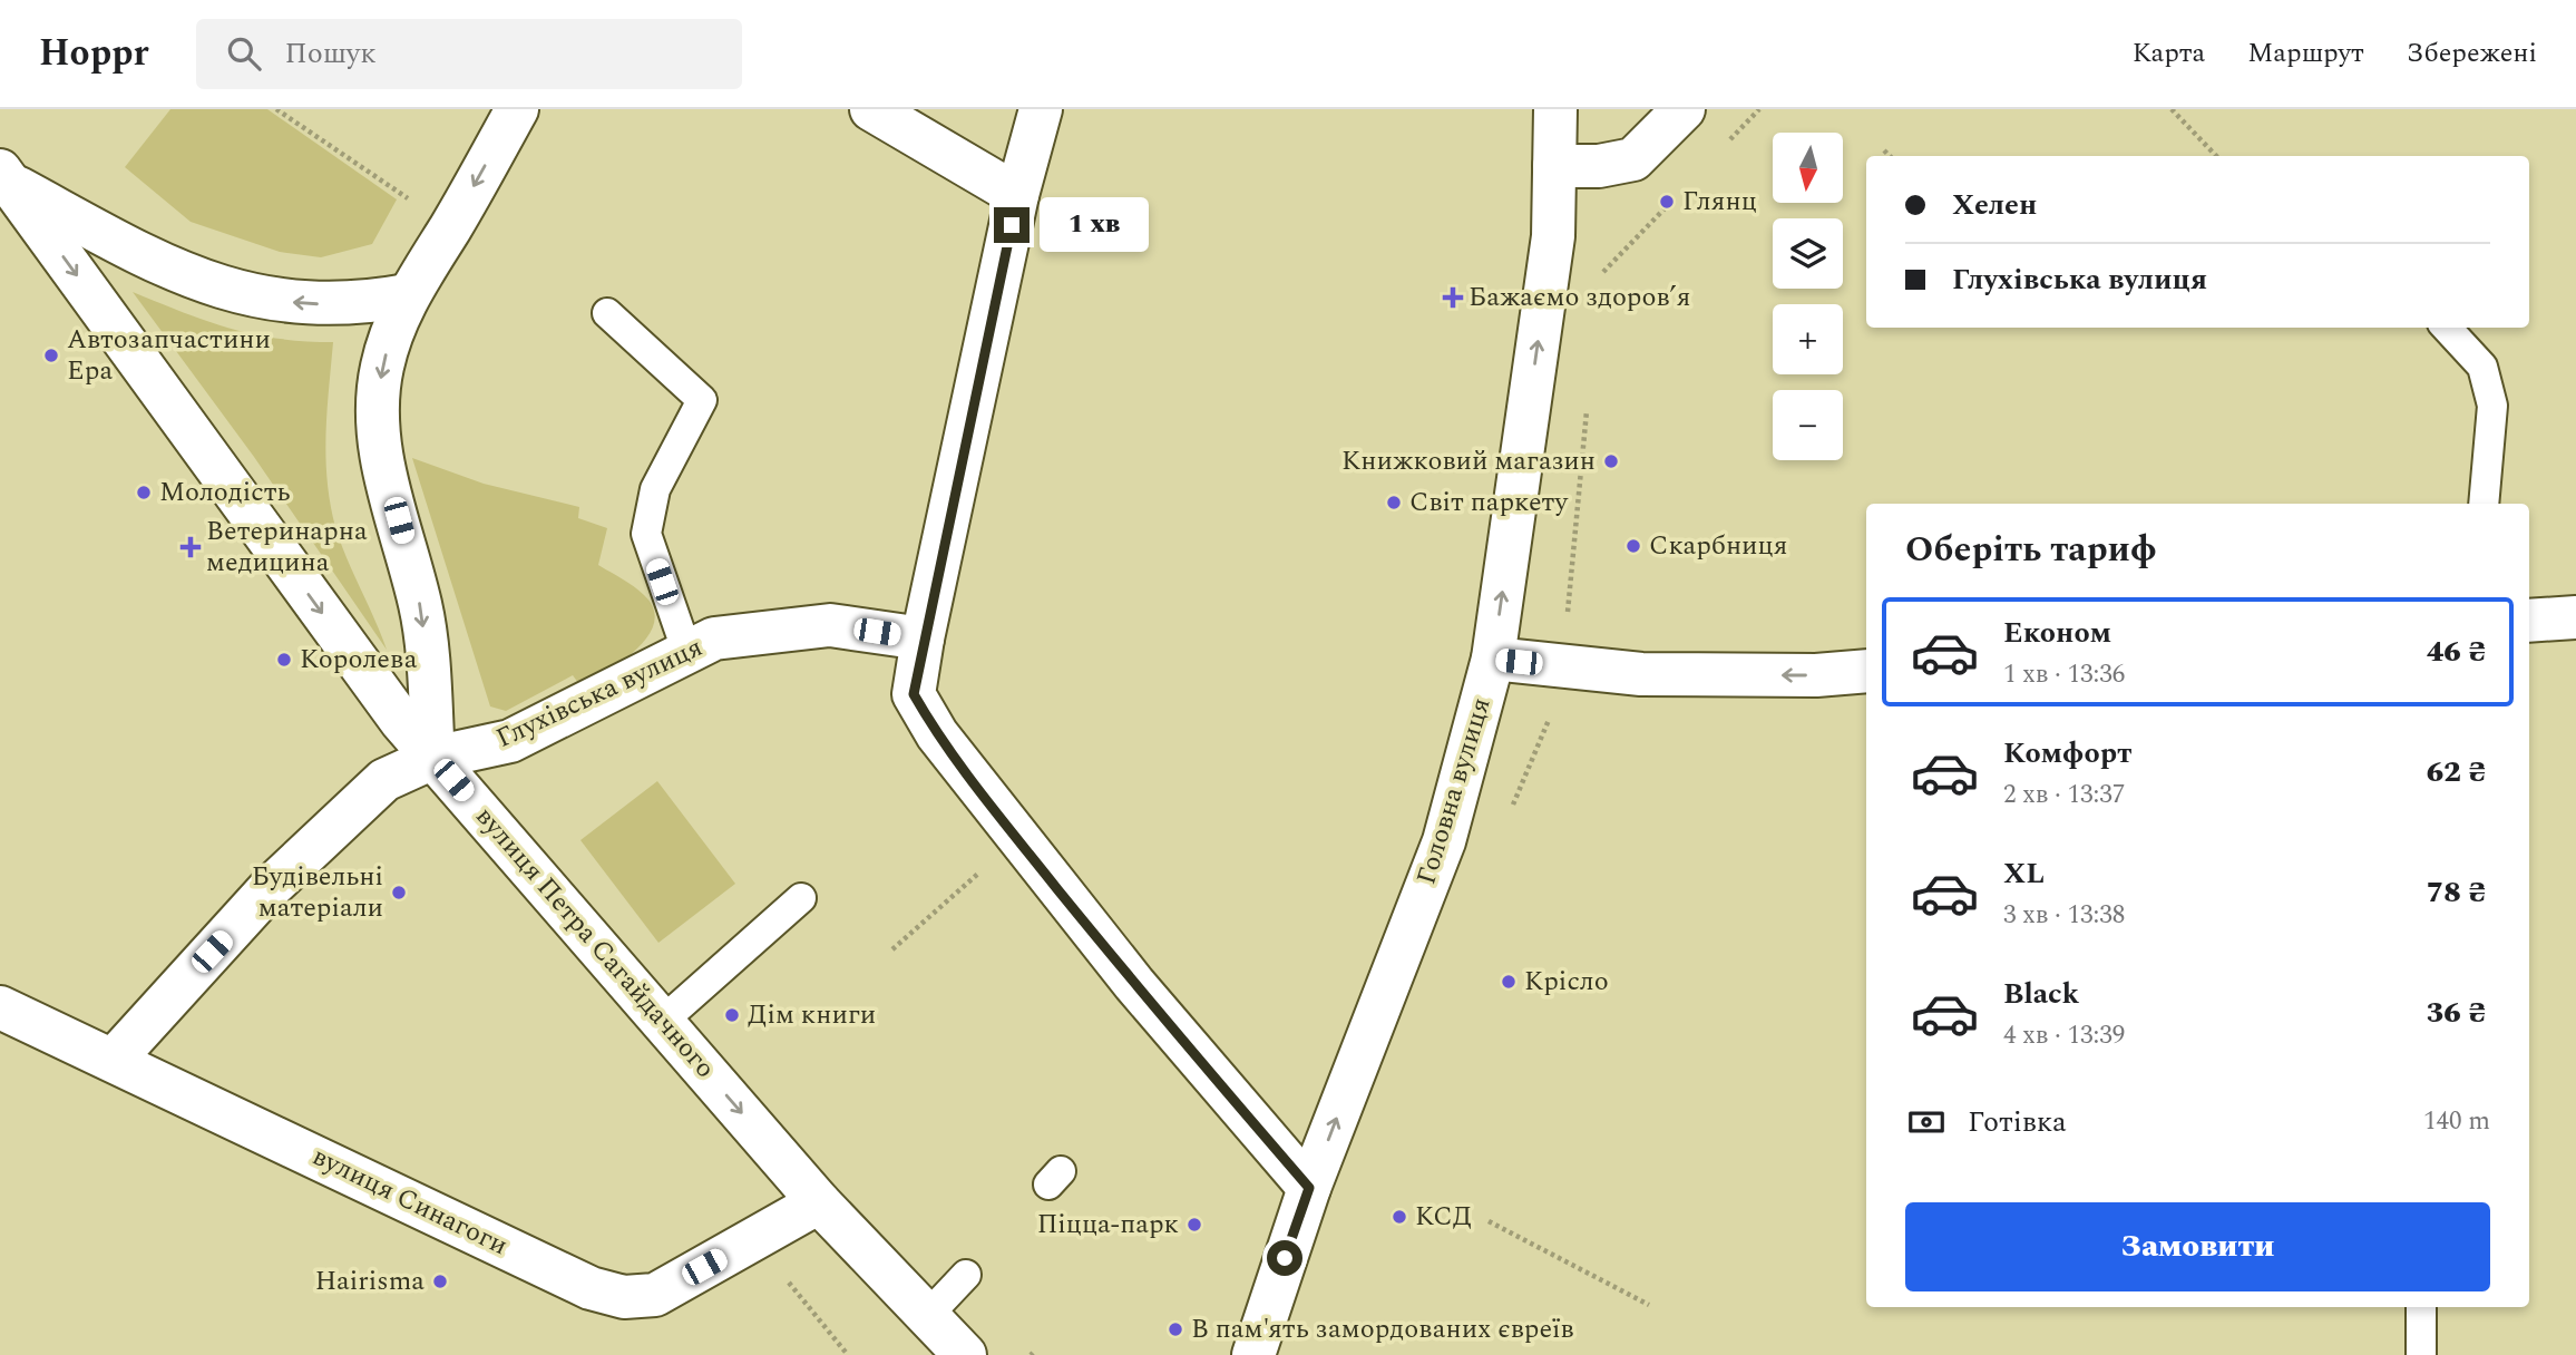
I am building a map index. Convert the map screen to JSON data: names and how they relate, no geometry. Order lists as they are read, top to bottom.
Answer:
{
  "streets": {
    "main road": [
      "Глухівська вулиця",
      "Головна вулиця",
      "вулиця Петра Сагайдачного",
      "вулиця Синагоги"
    ]
  },
  "crossings": [
    ["Глухівська вулиця", "вулиця Петра Сагайдачного"],
    ["Глухівська вулиця", "вулиця Синагоги"],
    ["вулиця Петра Сагайдачного", "вулиця Синагоги"]
  ],
  "one_way": ["Головна вулиця", "вулиця Петра Сагайдачного"],
  "places": {
    "other": [
      "Глянц",
      "Автозапчастини Ера",
      "Книжковий магазин",
      "Молодість",
      "Світ паркету",
      "Скарбниця",
      "Королева",
      "Будівельні матеріали",
      "Крісло",
      "Дім книги",
      "КСД",
      "Піцца-парк",
      "Hairisma",
      "В пам'ять замордованих євреїв"
    ],
    "health": ["Бажаємо здоровʼя", "Ветеринарна медицина"]
  },
  "north": "bottom",
  "page": {
    "header": "Hoppr",
    "search": "Пошук",
    "nav": ["Карта", "Маршрут", "Збережені"],
    "map_buttons": ["+", "−"],
    "banner": ["Хелен", "Глухівська вулиця"],
    "bubble": "1 хв",
    "heading": "Оберіть тариф",
    "list": [
      {
        "name": "Економ",
        "note": "1 хв · 13:36",
        "value": "46 ₴"
      },
      {
        "name": "Комфорт",
        "note": "2 хв · 13:37",
        "value": "62 ₴"
      },
      {
        "name": "XL",
        "note": "3 хв · 13:38",
        "value": "78 ₴"
      },
      {
        "name": "Black",
        "note": "4 хв · 13:39",
        "value": "36 ₴"
      }
    ],
    "pay": ["Готівка", "140 m"],
    "buttons": "Замовити"
  }
}
